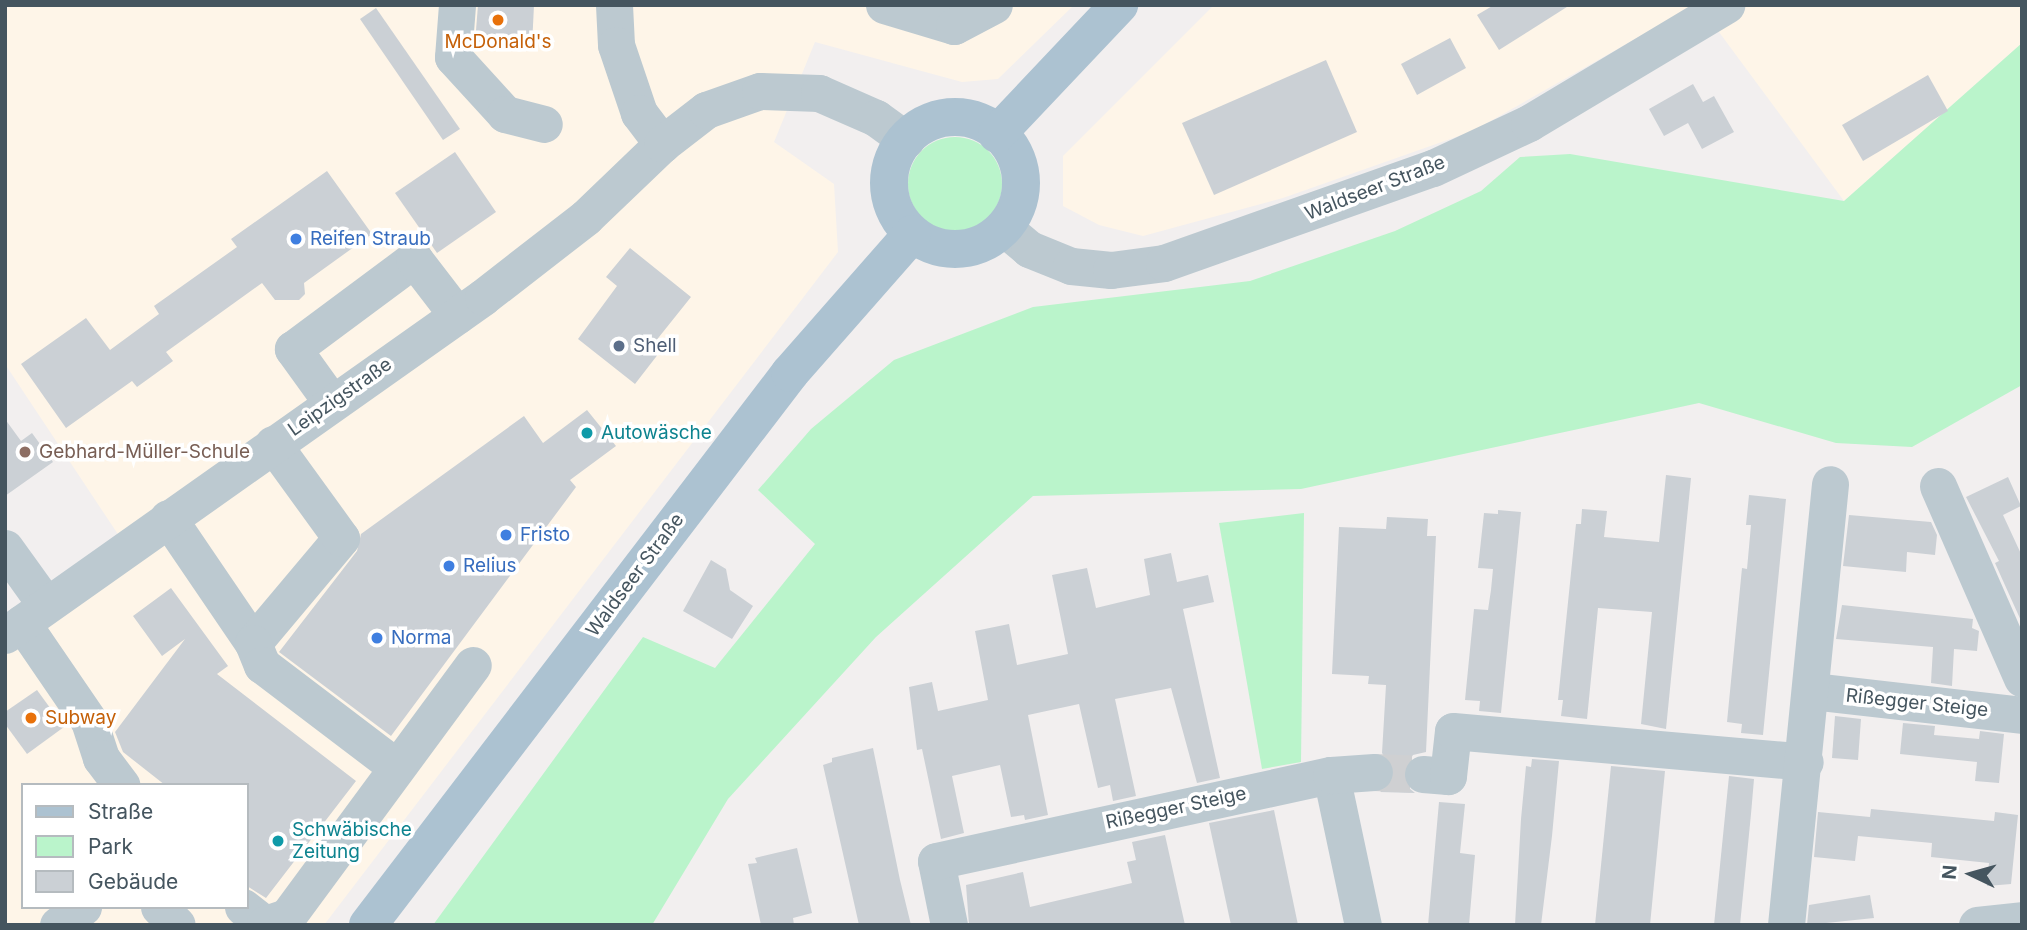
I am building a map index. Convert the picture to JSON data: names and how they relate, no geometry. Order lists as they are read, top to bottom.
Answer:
{
  "streets": {
    "main road": ["Waldseer Straße"],
    "street": ["Leipzigstraße", "Rißegger Steige"]
  },
  "crossings": [
    ["Waldseer Straße", "Leipzigstraße"]
  ],
  "places": [
    "McDonald's",
    "Reifen Straub",
    "Shell",
    "Autowäsche",
    "Gebhard-Müller-Schule",
    "Fristo",
    "Relius",
    "Norma",
    "Subway",
    "Schwäbische Zeitung"
  ],
  "legend": ["Straße", "Park", "Gebäude"],
  "north": "left"
}
